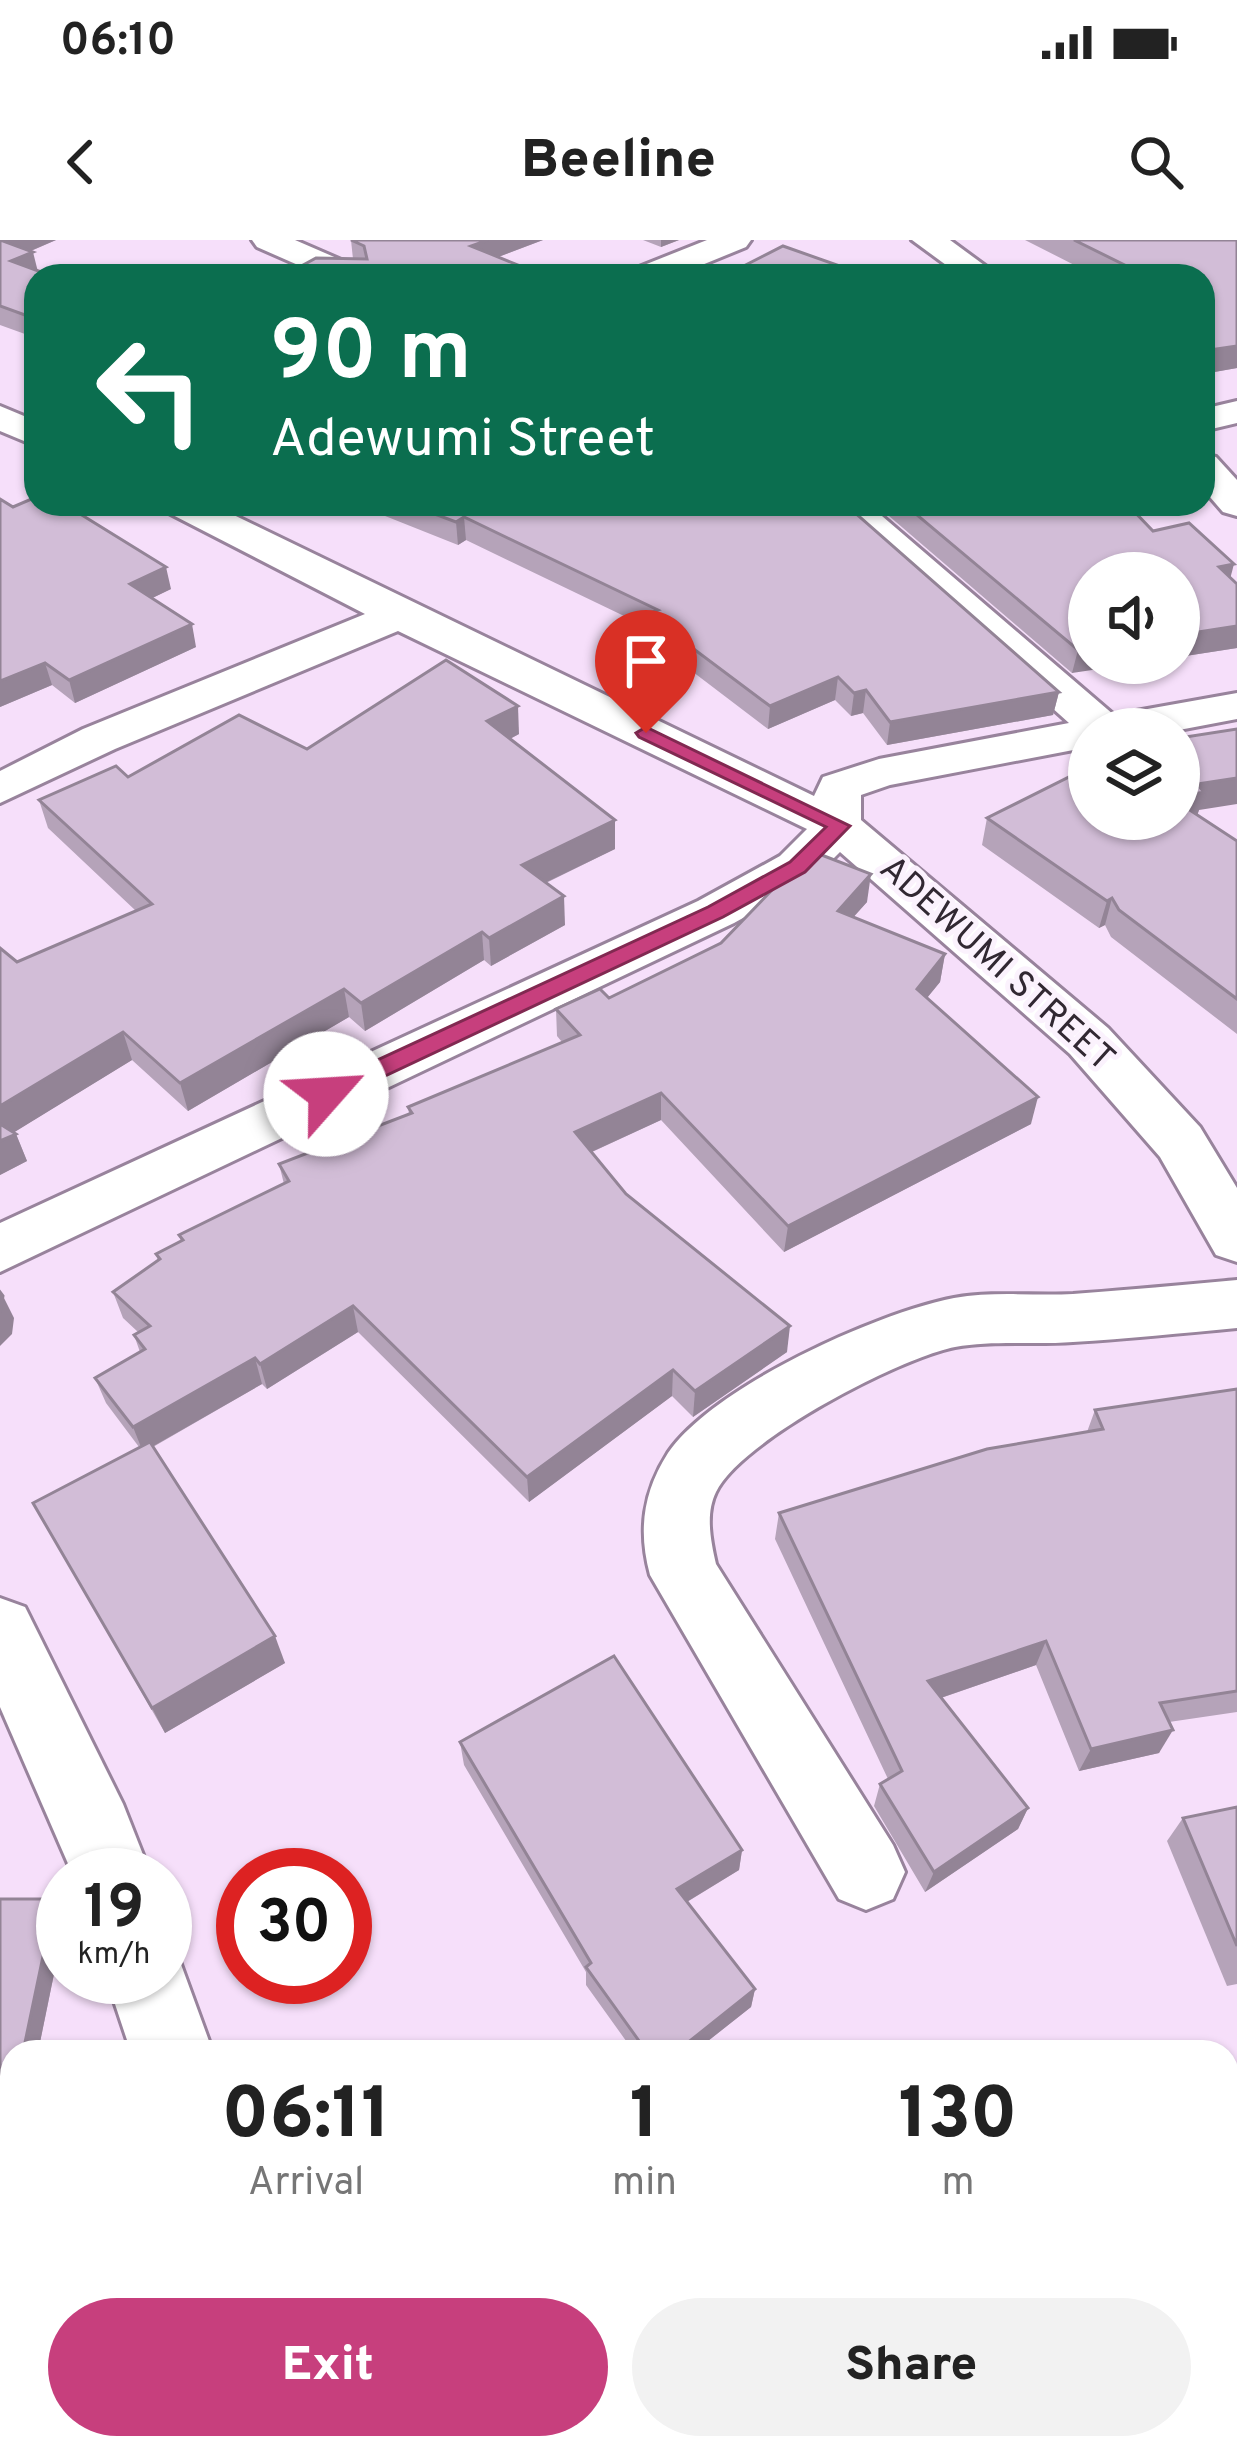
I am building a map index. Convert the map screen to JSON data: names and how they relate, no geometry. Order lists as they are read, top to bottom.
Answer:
{
  "streets": {
    "street": ["ADEWUMI STREET"]
  },
  "page": {
    "status": "06:10",
    "header": "Beeline",
    "turn": ["90 m", "Adewumi Street"],
    "speed": "19 km/h",
    "limit": "30",
    "eta": [
      "06:11",
      "Arrival",
      "1",
      "min",
      "130",
      "m"
    ],
    "buttons": ["Exit", "Share"]
  }
}
